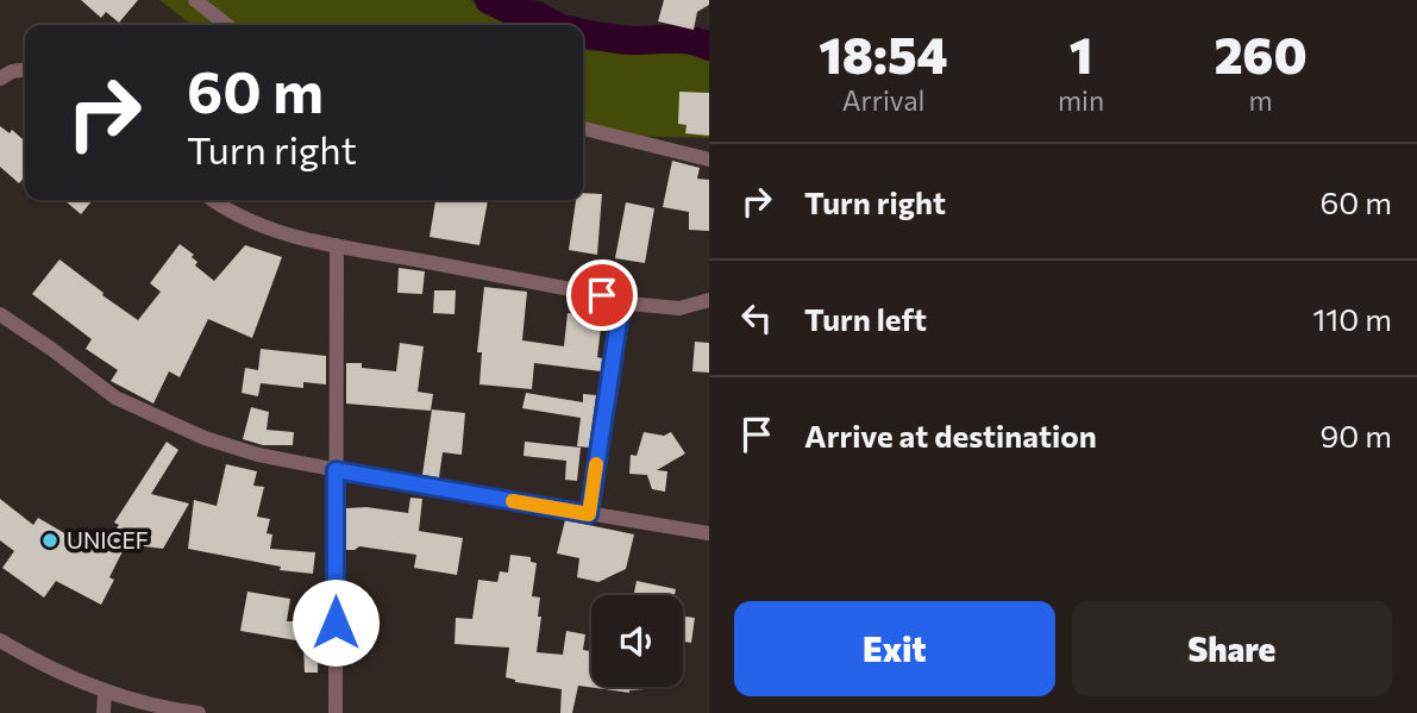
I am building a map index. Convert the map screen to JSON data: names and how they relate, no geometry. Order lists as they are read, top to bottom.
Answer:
{
  "places": ["UNICEF"],
  "page": {
    "eta": [
      "18:54",
      "Arrival",
      "1",
      "min",
      "260",
      "m"
    ],
    "turn": ["60 m", "Turn right"],
    "list": [
      {
        "name": "Turn right",
        "value": "60 m"
      },
      {
        "name": "Turn left",
        "value": "110 m"
      },
      {
        "name": "Arrive at destination",
        "value": "90 m"
      }
    ],
    "buttons": ["Exit", "Share"]
  }
}
